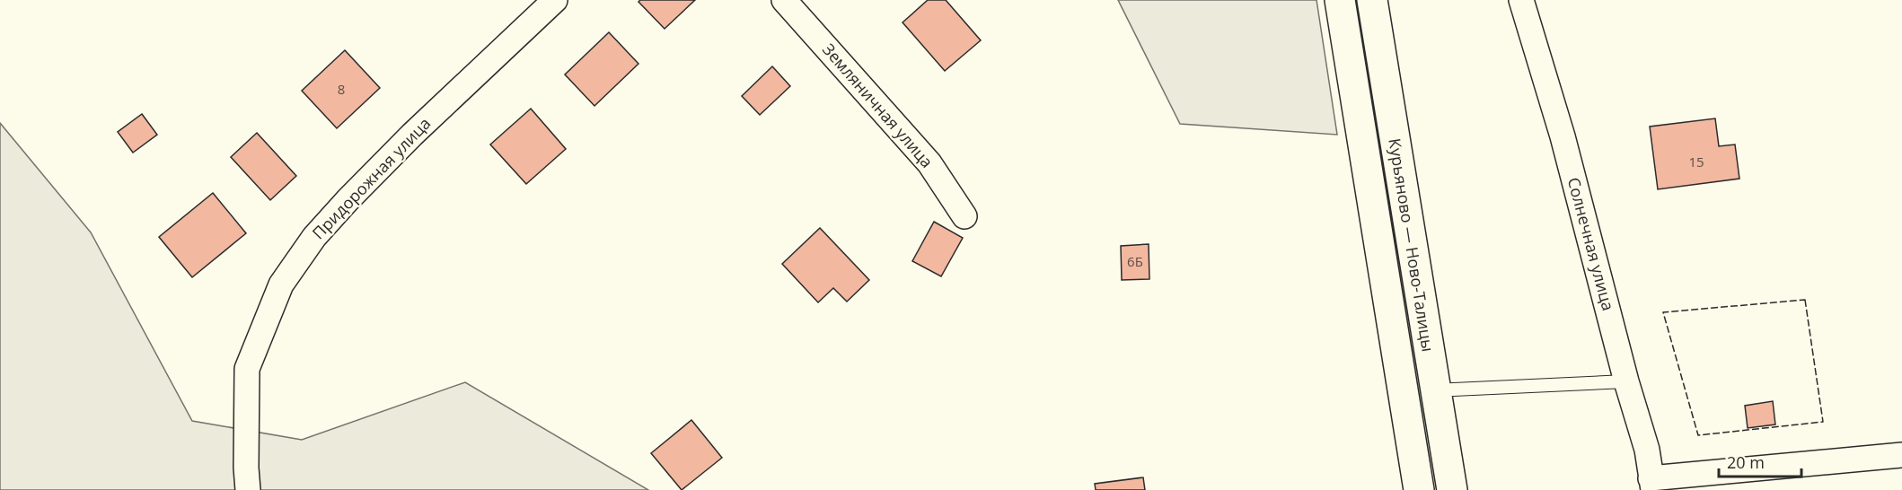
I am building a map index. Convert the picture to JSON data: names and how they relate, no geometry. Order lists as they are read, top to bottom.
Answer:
{
  "streets": {
    "main road": ["Курьяново — Ново-Талицы"],
    "street": ["Земляничная улица", "Придорожная улица", "Солнечная улица"]
  },
  "house_numbers": ["8", "15", "6Б"],
  "scale_bar": "20 m"
}
